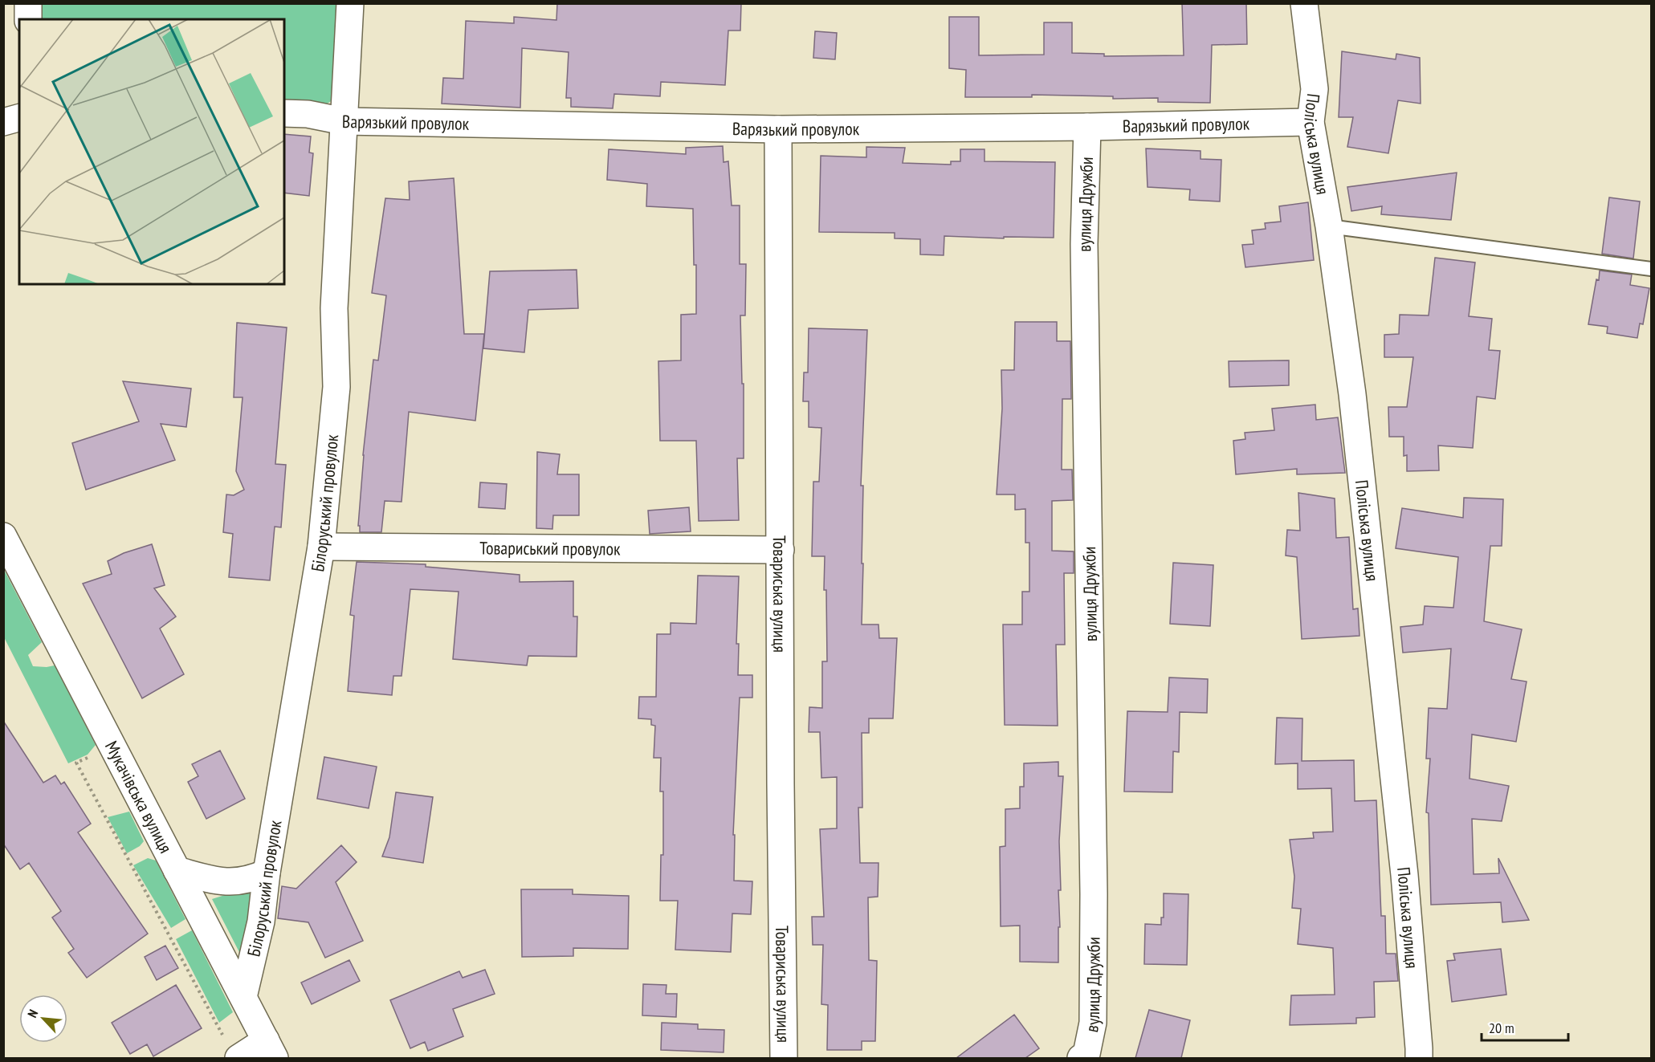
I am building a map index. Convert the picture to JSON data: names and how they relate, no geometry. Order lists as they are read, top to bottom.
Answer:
{
  "streets": {
    "street": [
      "Варязький провулок",
      "Поліська вулиця",
      "вулиця Дружби",
      "Білоруський провулок",
      "Товариський провулок",
      "Товариська вулиця",
      "Мукачівська вулиця"
    ]
  },
  "crossings": [
    ["Варязький провулок", "Поліська вулиця"],
    ["Варязький провулок", "вулиця Дружби"],
    ["Варязький провулок", "Білоруський провулок"],
    ["Варязький провулок", "Товариська вулиця"],
    ["Білоруський провулок", "Товариський провулок"],
    ["Білоруський провулок", "Мукачівська вулиця"],
    ["Товариський провулок", "Товариська вулиця"]
  ],
  "scale_bar": "20 m",
  "north": "top left"
}
